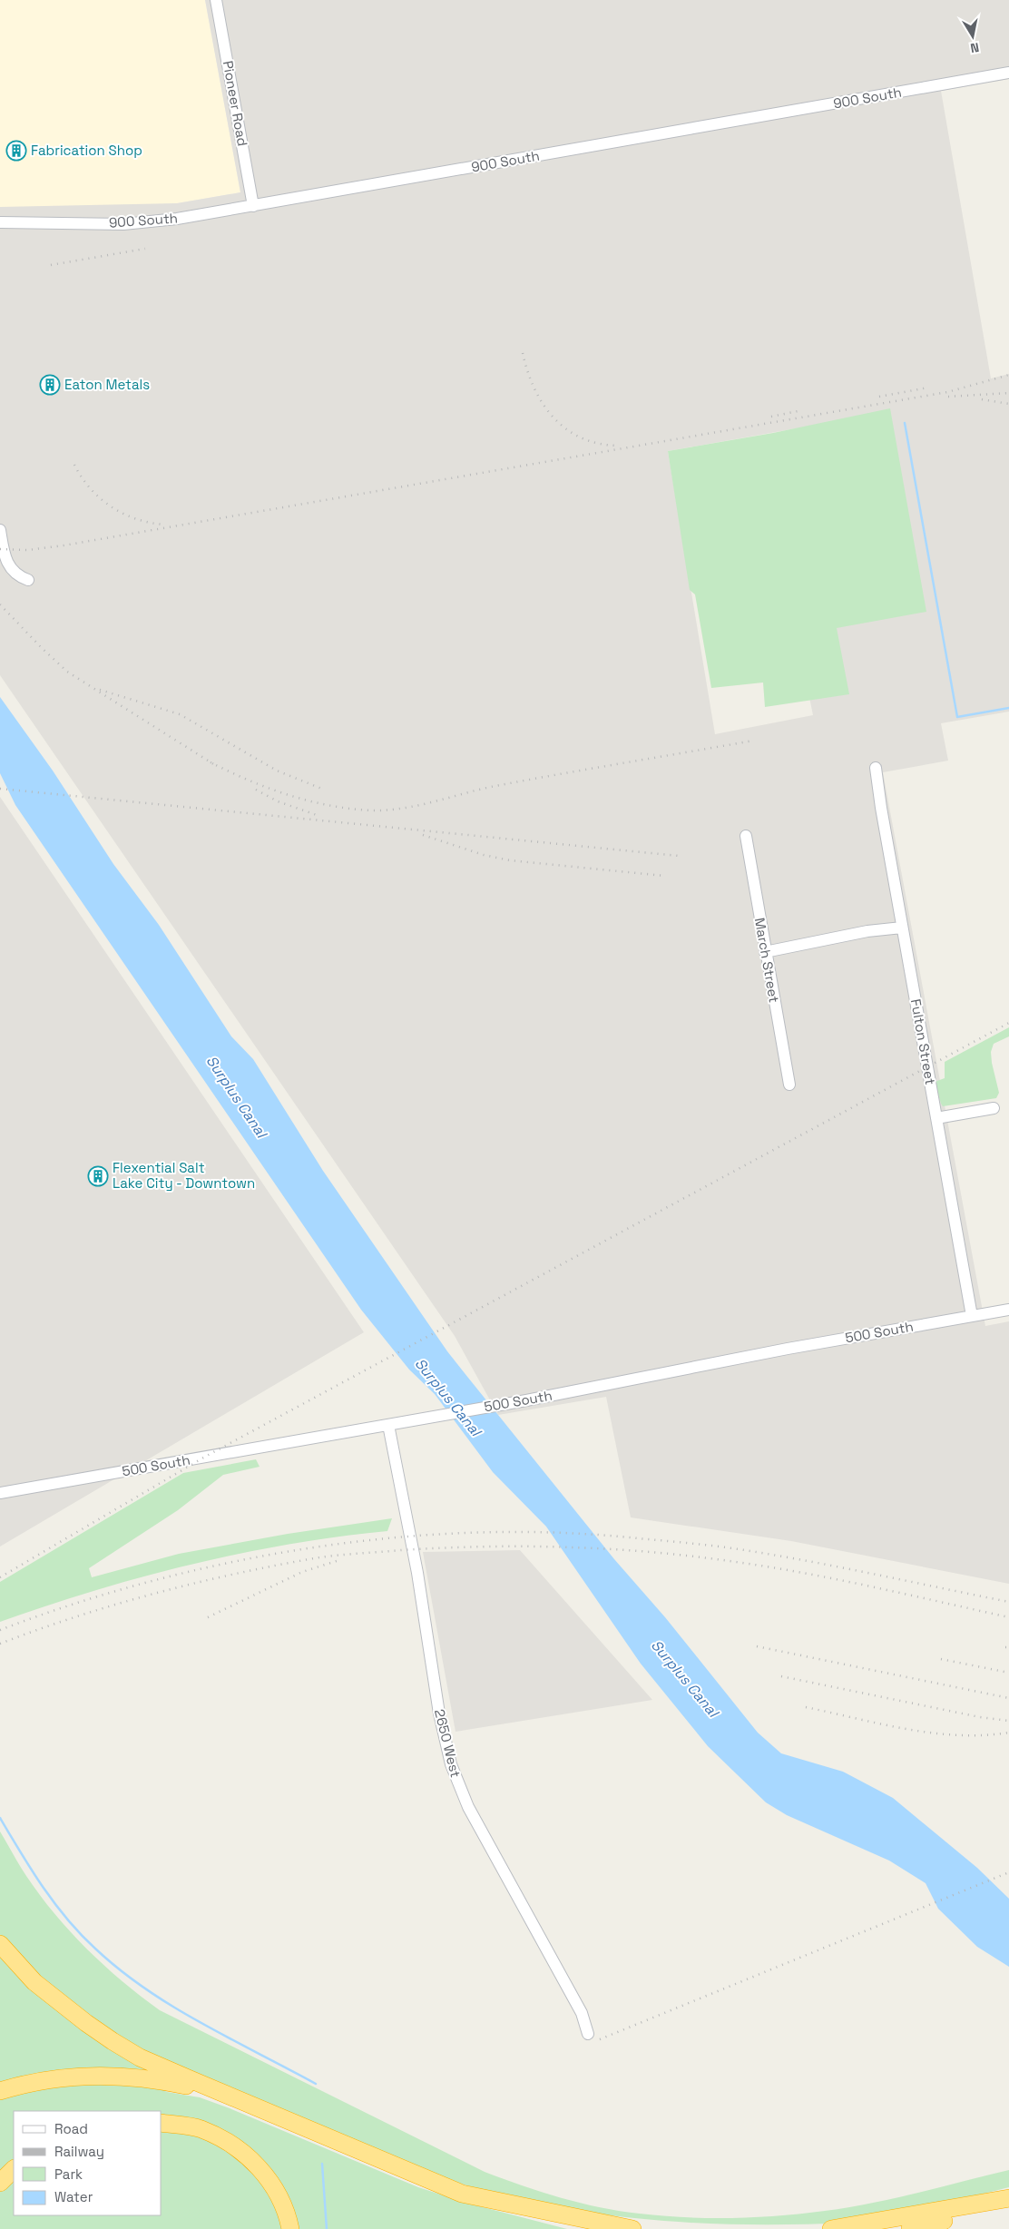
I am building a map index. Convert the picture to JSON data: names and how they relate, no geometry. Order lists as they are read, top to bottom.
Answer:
{
  "streets": {
    "street": [
      "900 South",
      "Pioneer Road",
      "March Street",
      "Fulton Street",
      "500 South",
      "2650 West"
    ]
  },
  "crossings": [
    ["900 South", "Pioneer Road"],
    ["Fulton Street", "500 South"],
    ["500 South", "2650 West"]
  ],
  "water": ["Surplus Canal"],
  "places": {
    "building": ["Fabrication Shop", "Eaton Metals", "Flexential Salt Lake City - Downtown"]
  },
  "legend": [
    "Road",
    "Railway",
    "Park",
    "Water"
  ],
  "north": "bottom"
}
